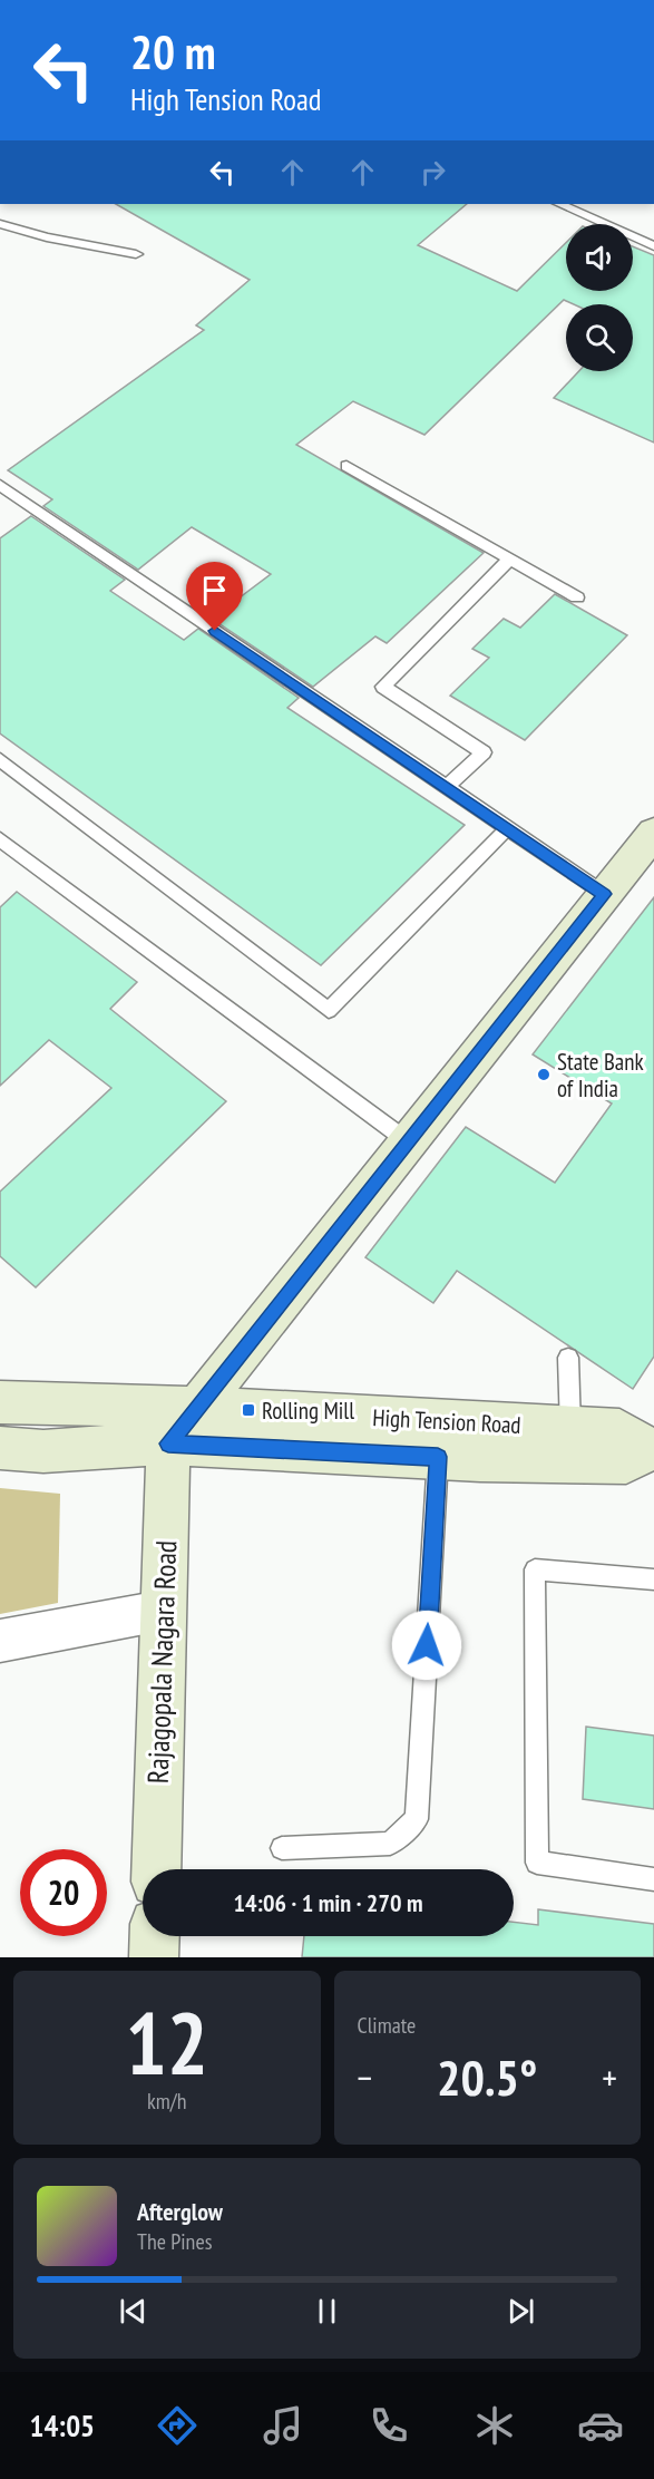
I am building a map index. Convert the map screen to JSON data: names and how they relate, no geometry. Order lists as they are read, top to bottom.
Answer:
{
  "streets": {
    "main road": ["High Tension Road", "Rajagopala Nagara Road"]
  },
  "crossings": [
    ["High Tension Road", "Rajagopala Nagara Road"]
  ],
  "places": {
    "other": ["State Bank of India"],
    "transit": ["Rolling Mill"]
  },
  "page": {
    "turn": ["20 m", "High Tension Road"],
    "limit": "20",
    "trip": "14:06 · 1 min · 270 m",
    "tile": [
      ["12", "km/h"],
      "Climate"
    ],
    "heat": ["−", "20.5°", "+"],
    "song": ["Afterglow", "The Pines"],
    "tabs": "14:05"
  }
}
